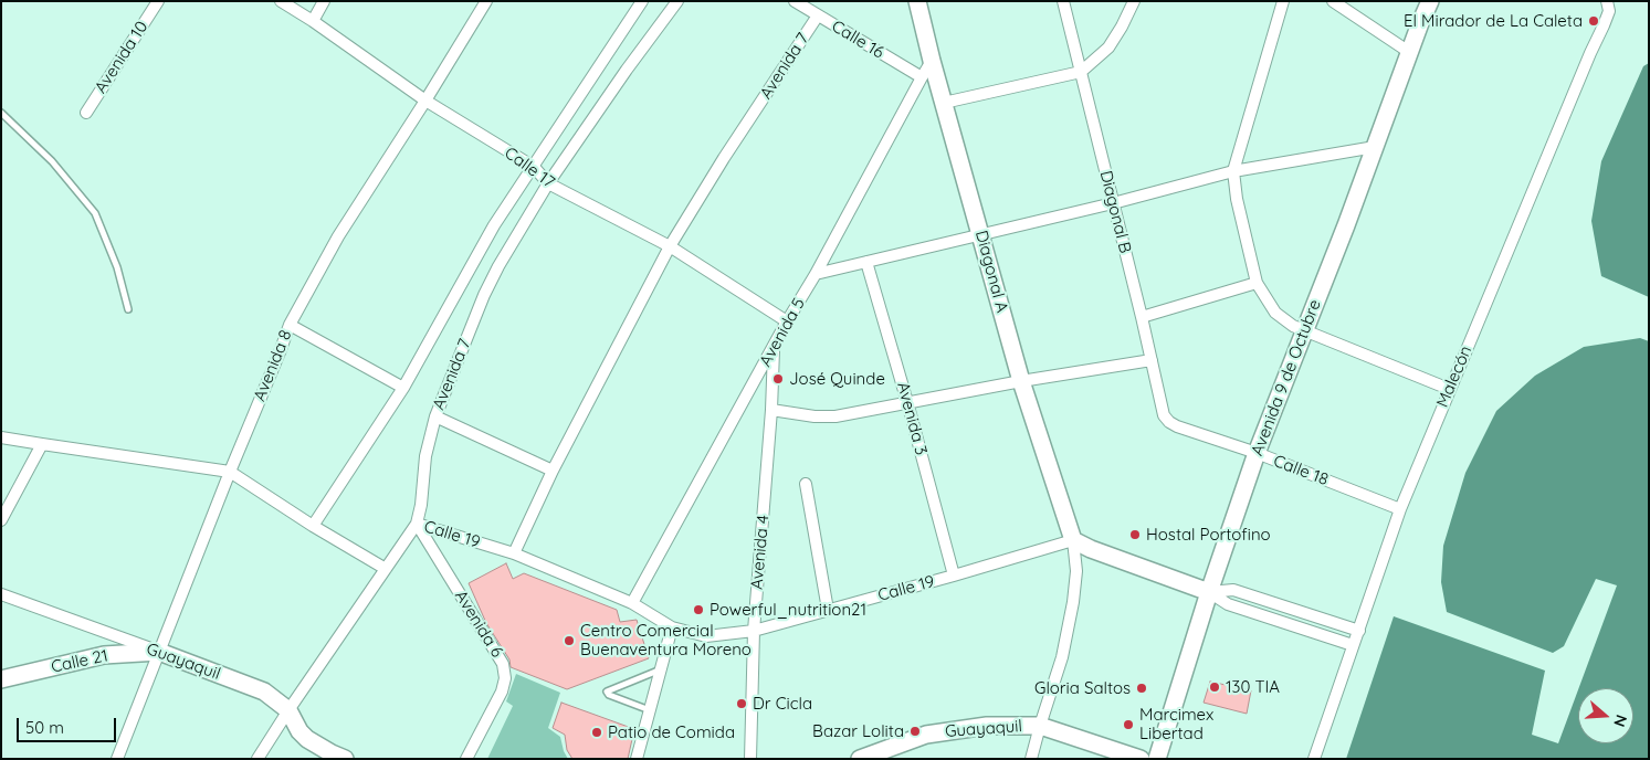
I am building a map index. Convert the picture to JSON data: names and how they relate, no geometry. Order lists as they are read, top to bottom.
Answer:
{
  "streets": {
    "street": [
      "Calle 16",
      "Avenida 10",
      "Avenida 7",
      "Calle 17",
      "Diagonal B",
      "Diagonal A",
      "Avenida 5",
      "Avenida 8",
      "Malecón",
      "Avenida 9 de Octubre",
      "Avenida 3",
      "Calle 18",
      "Calle 19",
      "Avenida 4",
      "Avenida 6",
      "Calle 21",
      "Guayaquil"
    ]
  },
  "crossings": [
    ["Calle 16", "Avenida 7"],
    ["Calle 16", "Avenida 5"],
    ["Avenida 7", "Calle 17"],
    ["Avenida 7", "Calle 19"],
    ["Avenida 7", "Avenida 6"],
    ["Avenida 7", "Guayaquil"],
    ["Calle 17", "Avenida 5"],
    ["Calle 17", "Avenida 8"],
    ["Diagonal B", "Calle 18"],
    ["Diagonal A", "Avenida 5"],
    ["Diagonal A", "Calle 19"],
    ["Avenida 5", "Calle 19"],
    ["Avenida 5", "Avenida 4"],
    ["Avenida 8", "Calle 21"],
    ["Avenida 8", "Guayaquil"],
    ["Malecón", "Calle 18"],
    ["Avenida 9 de Octubre", "Calle 18"],
    ["Avenida 3", "Calle 19"],
    ["Calle 19", "Avenida 4"],
    ["Calle 19", "Avenida 6"],
    ["Calle 21", "Guayaquil"]
  ],
  "places": [
    "El Mirador de La Caleta",
    "José Quinde",
    "Hostal Portofino",
    "Powerful_nutrition21",
    "Centro Comercial Buenaventura Moreno",
    "130 TIA",
    "Gloria Saltos",
    "Dr Cicla",
    "Marcimex Libertad",
    "Bazar Lolita",
    "Patio de Comida"
  ],
  "scale_bar": "50 m",
  "north": "right"
}
